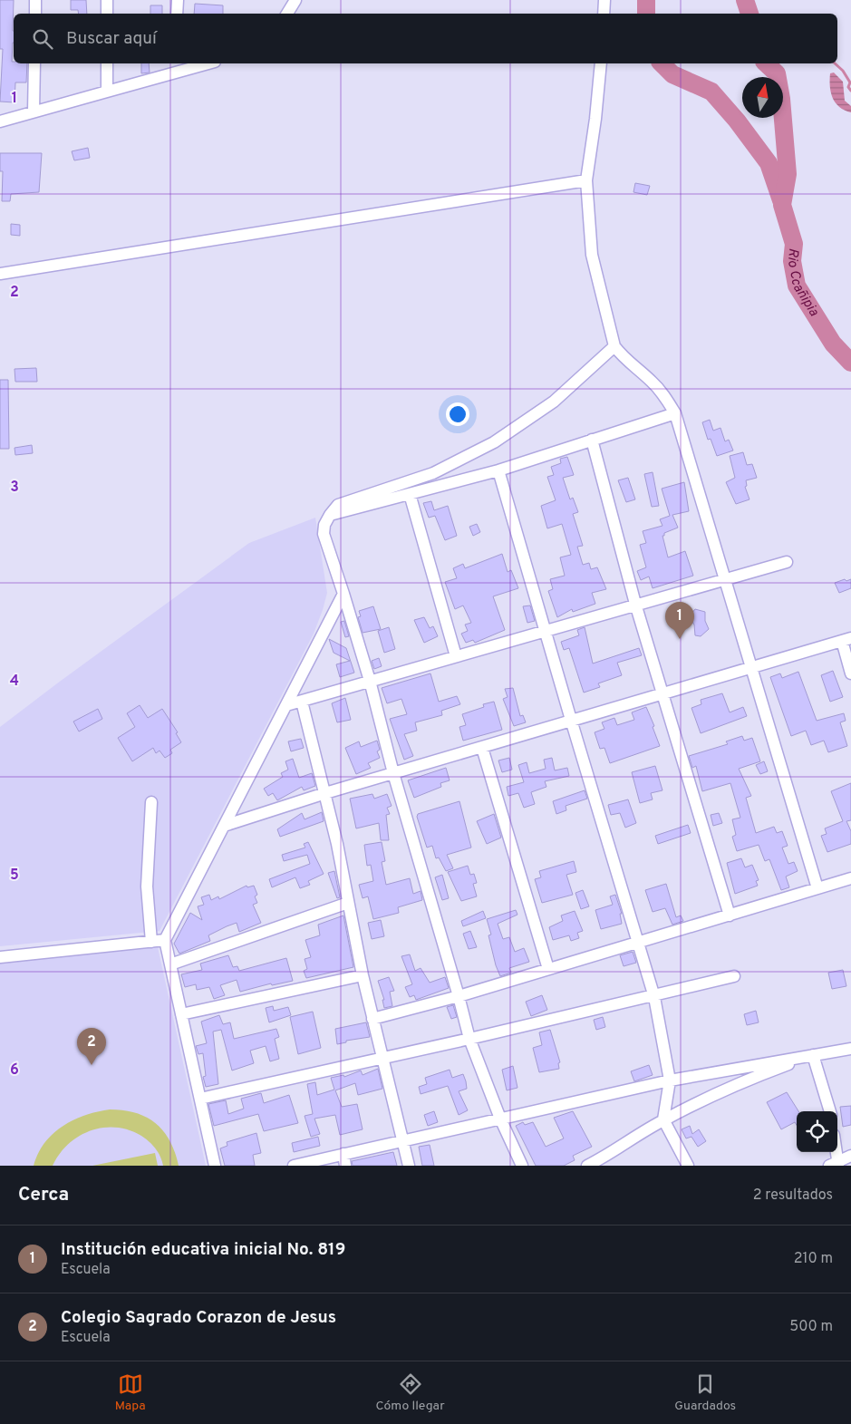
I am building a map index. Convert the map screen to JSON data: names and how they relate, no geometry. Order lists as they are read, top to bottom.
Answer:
{
  "water": ["Rio Ccañipia"],
  "north": "top",
  "page": {
    "search": "Buscar aquí",
    "pins": ["1", "2"],
    "heading": ["Cerca", "2 resultados"],
    "list": [
      {
        "mark": "1",
        "name": "Institución educativa inicial No. 819",
        "note": "Escuela",
        "value": "210 m"
      },
      {
        "mark": "2",
        "name": "Colegio Sagrado Corazon de Jesus",
        "note": "Escuela",
        "value": "500 m"
      }
    ],
    "nav": ["Mapa", "Cómo llegar", "Guardados"]
  },
  "grid": {
    "rows": [
      "1",
      "2",
      "3",
      "4",
      "5",
      "6"
    ]
  }
}
